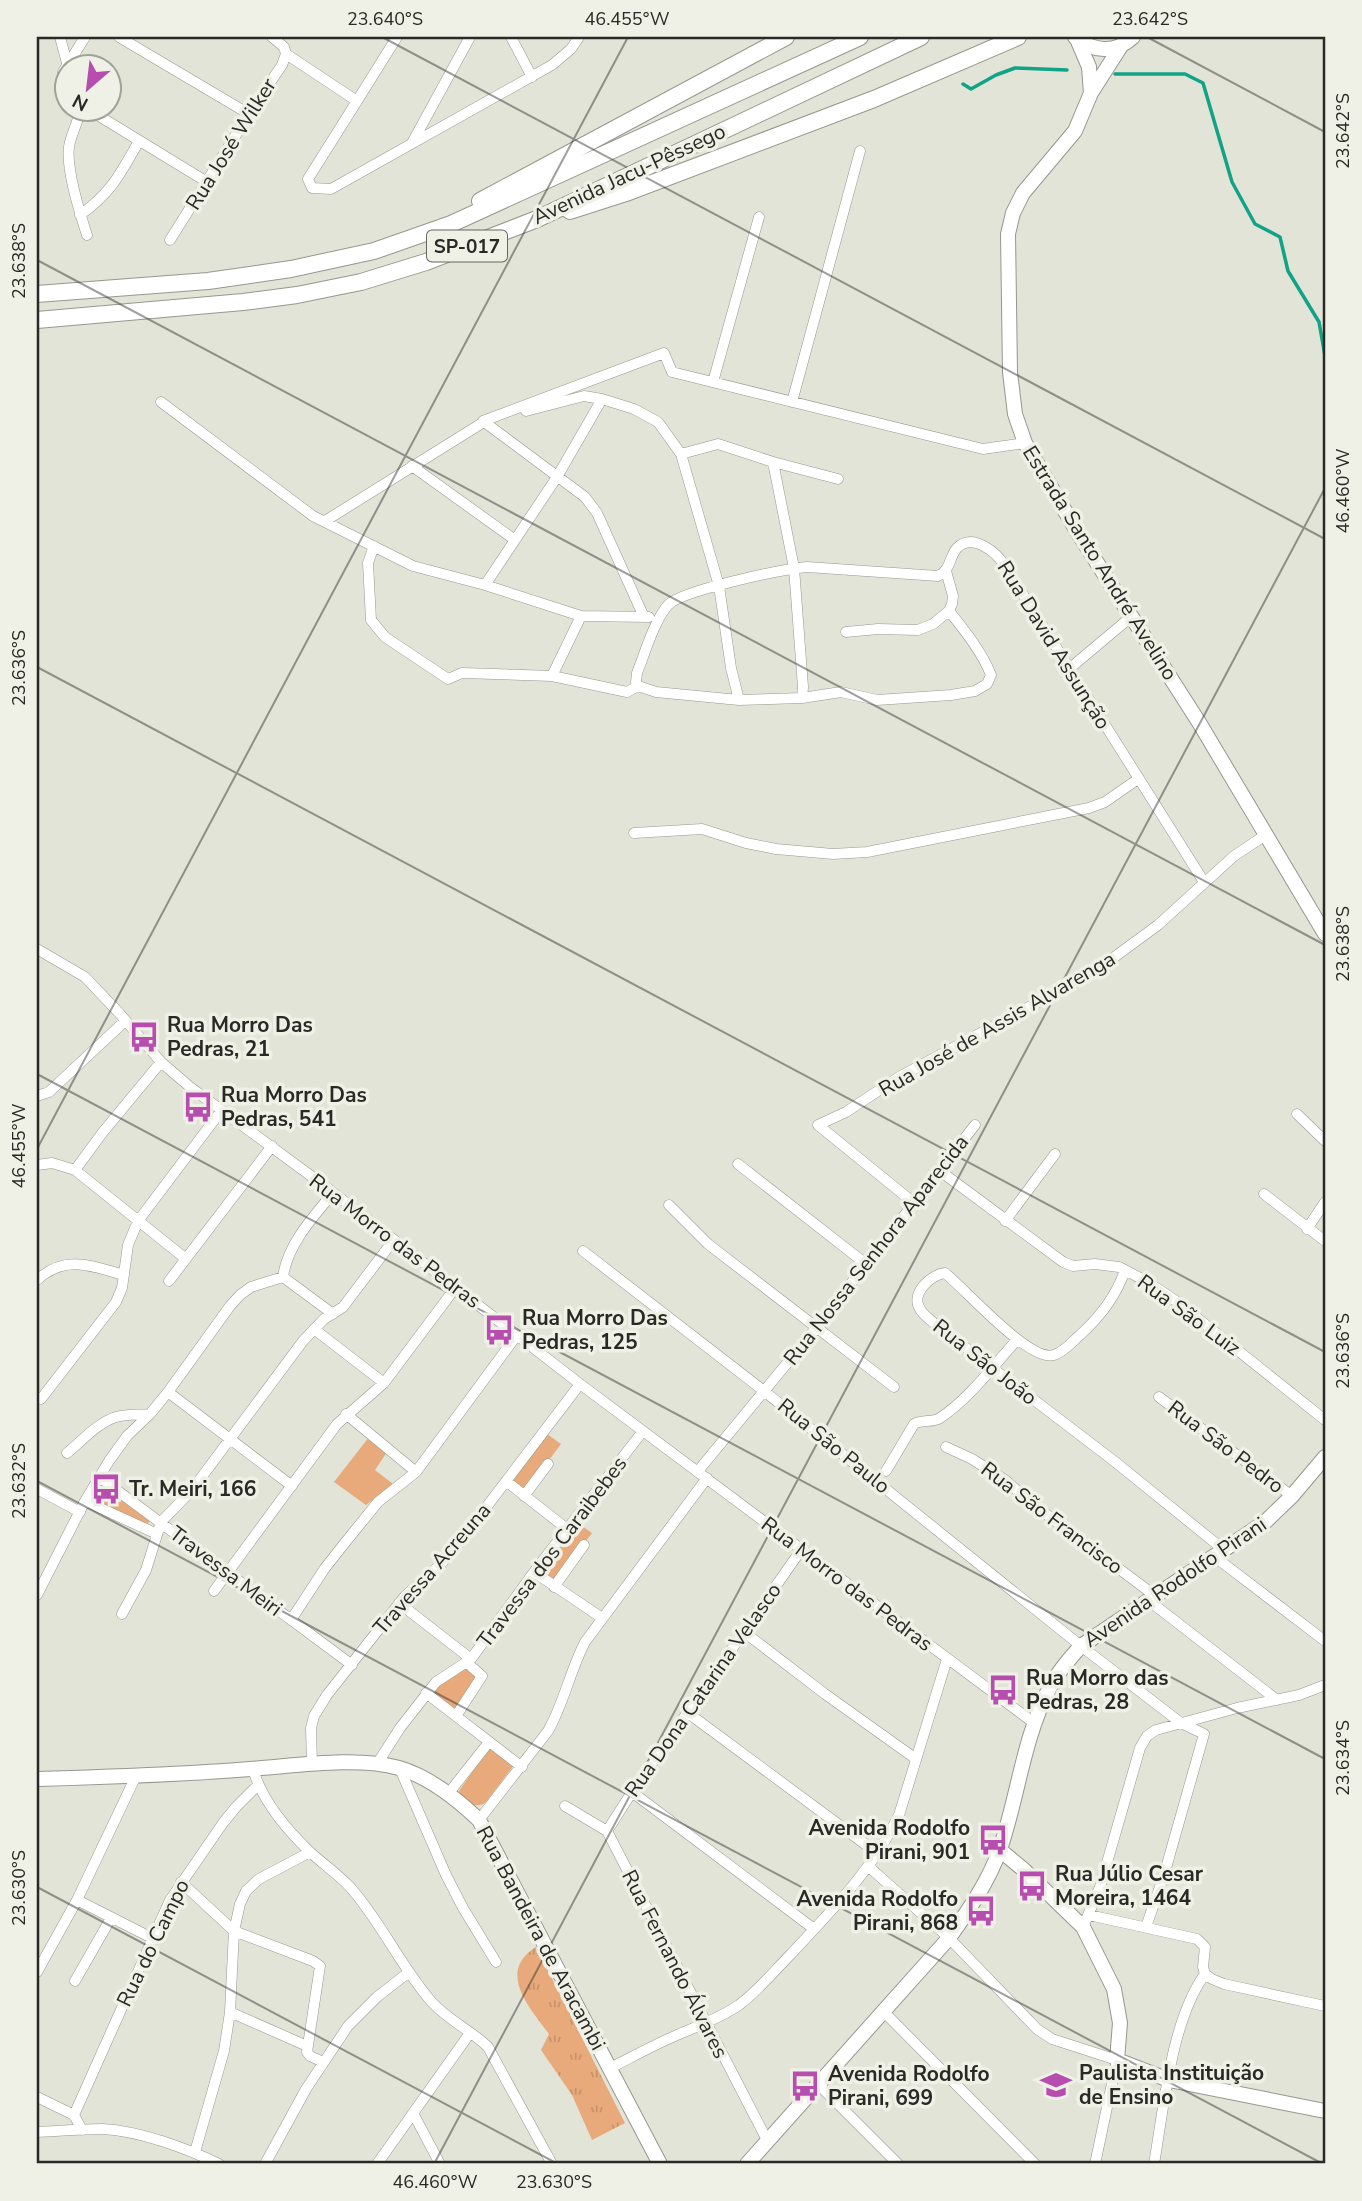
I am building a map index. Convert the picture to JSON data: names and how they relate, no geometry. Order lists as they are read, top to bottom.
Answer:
{
  "streets": {
    "highway": ["Avenida Jacu-Pêssego", "SP-017"],
    "main road": ["Estrada Santo André Avelino", "Avenida Rodolfo Pirani", "Rua Bandeira de Aracambi"],
    "street": [
      "Rua José Wilker",
      "Rua David Assunção",
      "Rua José de Assis Alvarenga",
      "Rua Morro das Pedras",
      "Rua Nossa Senhora Aparecida",
      "Rua São Luiz",
      "Rua São João",
      "Rua São Paulo",
      "Rua São Pedro",
      "Rua São Francisco",
      "Travessa dos Caraibebes",
      "Travessa Acreuna",
      "Travessa Meiri",
      "Rua Dona Catarina Velasco",
      "Rua do Campo",
      "Rua Fernando Álvares"
    ]
  },
  "crossings": [
    ["Estrada Santo André Avelino", "Rua José de Assis Alvarenga"],
    ["Rua David Assunção", "Rua José de Assis Alvarenga"],
    ["Rua José de Assis Alvarenga", "Rua Nossa Senhora Aparecida"],
    ["Rua Morro das Pedras", "Rua Nossa Senhora Aparecida"],
    ["Rua Morro das Pedras", "Travessa dos Caraibebes"],
    ["Rua Morro das Pedras", "Travessa Acreuna"],
    ["Rua Morro das Pedras", "Avenida Rodolfo Pirani"],
    ["Rua Morro das Pedras", "Rua Dona Catarina Velasco"],
    ["Rua Nossa Senhora Aparecida", "Rua São Luiz"],
    ["Rua Nossa Senhora Aparecida", "Rua São Paulo"],
    ["Rua Nossa Senhora Aparecida", "Rua Bandeira de Aracambi"],
    ["Rua São Luiz", "Rua São João"],
    ["Rua São João", "Avenida Rodolfo Pirani"],
    ["Rua São Paulo", "Avenida Rodolfo Pirani"],
    ["Rua São Pedro", "Avenida Rodolfo Pirani"],
    ["Rua São Francisco", "Avenida Rodolfo Pirani"],
    ["Travessa dos Caraibebes", "Rua Bandeira de Aracambi"],
    ["Travessa Acreuna", "Travessa Meiri"],
    ["Travessa Acreuna", "Rua Bandeira de Aracambi"],
    ["Avenida Rodolfo Pirani", "Rua Fernando Álvares"],
    ["Rua Dona Catarina Velasco", "Rua Fernando Álvares"]
  ],
  "places": {
    "bus stop": [
      "Rua Morro Das Pedras, 21",
      "Rua Morro Das Pedras, 541",
      "Rua Morro Das Pedras, 125",
      "Tr. Meiri, 166",
      "Rua Morro das Pedras, 28",
      "Avenida Rodolfo Pirani, 901",
      "Rua Júlio Cesar Moreira, 1464",
      "Avenida Rodolfo Pirani, 868",
      "Avenida Rodolfo Pirani, 699"
    ],
    "school or university": ["Paulista Instituição de Ensino"]
  },
  "north": "bottom left",
  "coordinates": [
    "23.640°S",
    "46.455°W",
    "23.642°S",
    "23.638°S",
    "46.460°W",
    "23.636°S",
    "23.632°S",
    "23.634°S",
    "23.630°S"
  ]
}
